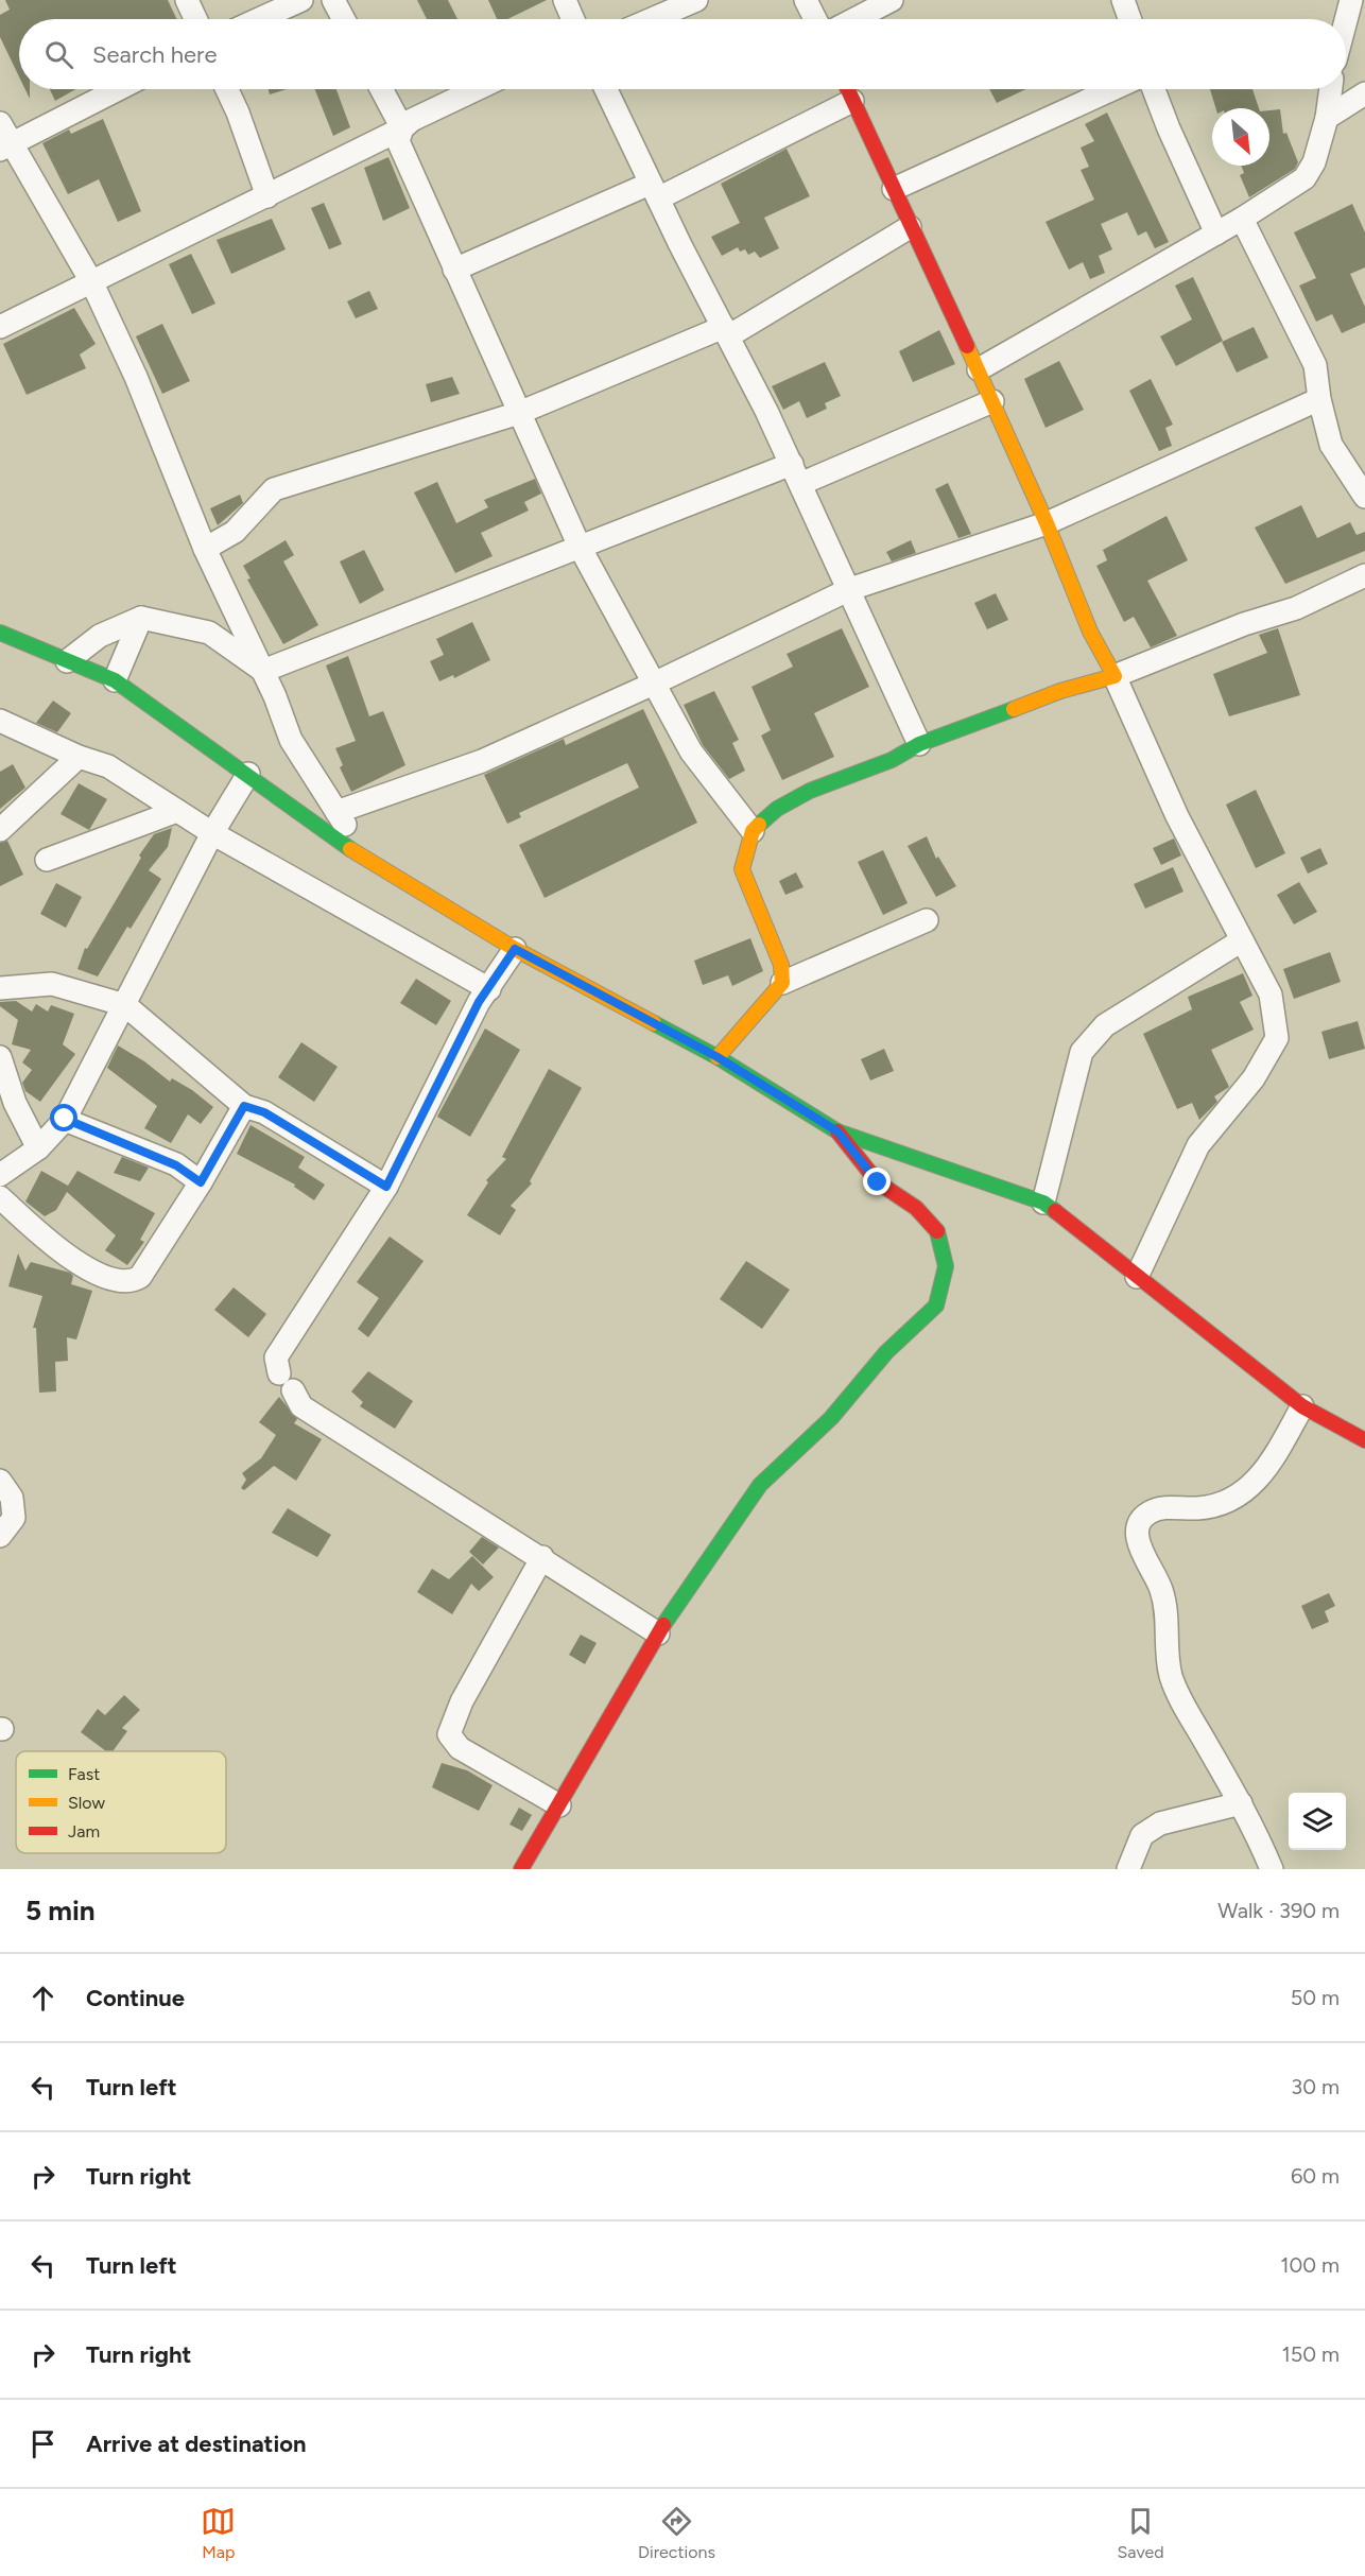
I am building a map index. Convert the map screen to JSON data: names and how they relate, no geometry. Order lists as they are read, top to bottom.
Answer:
{
  "legend": ["Fast", "Slow", "Jam"],
  "north": "bottom right",
  "page": {
    "search": "Search here",
    "heading": ["5 min", "Walk · 390 m"],
    "list": [
      ["Continue", "50 m"],
      ["Turn left", "30 m"],
      ["Turn right", "60 m"],
      ["Turn left", "100 m"],
      ["Turn right", "150 m"],
      "Arrive at destination"
    ],
    "nav": ["Map", "Directions", "Saved"]
  }
}
